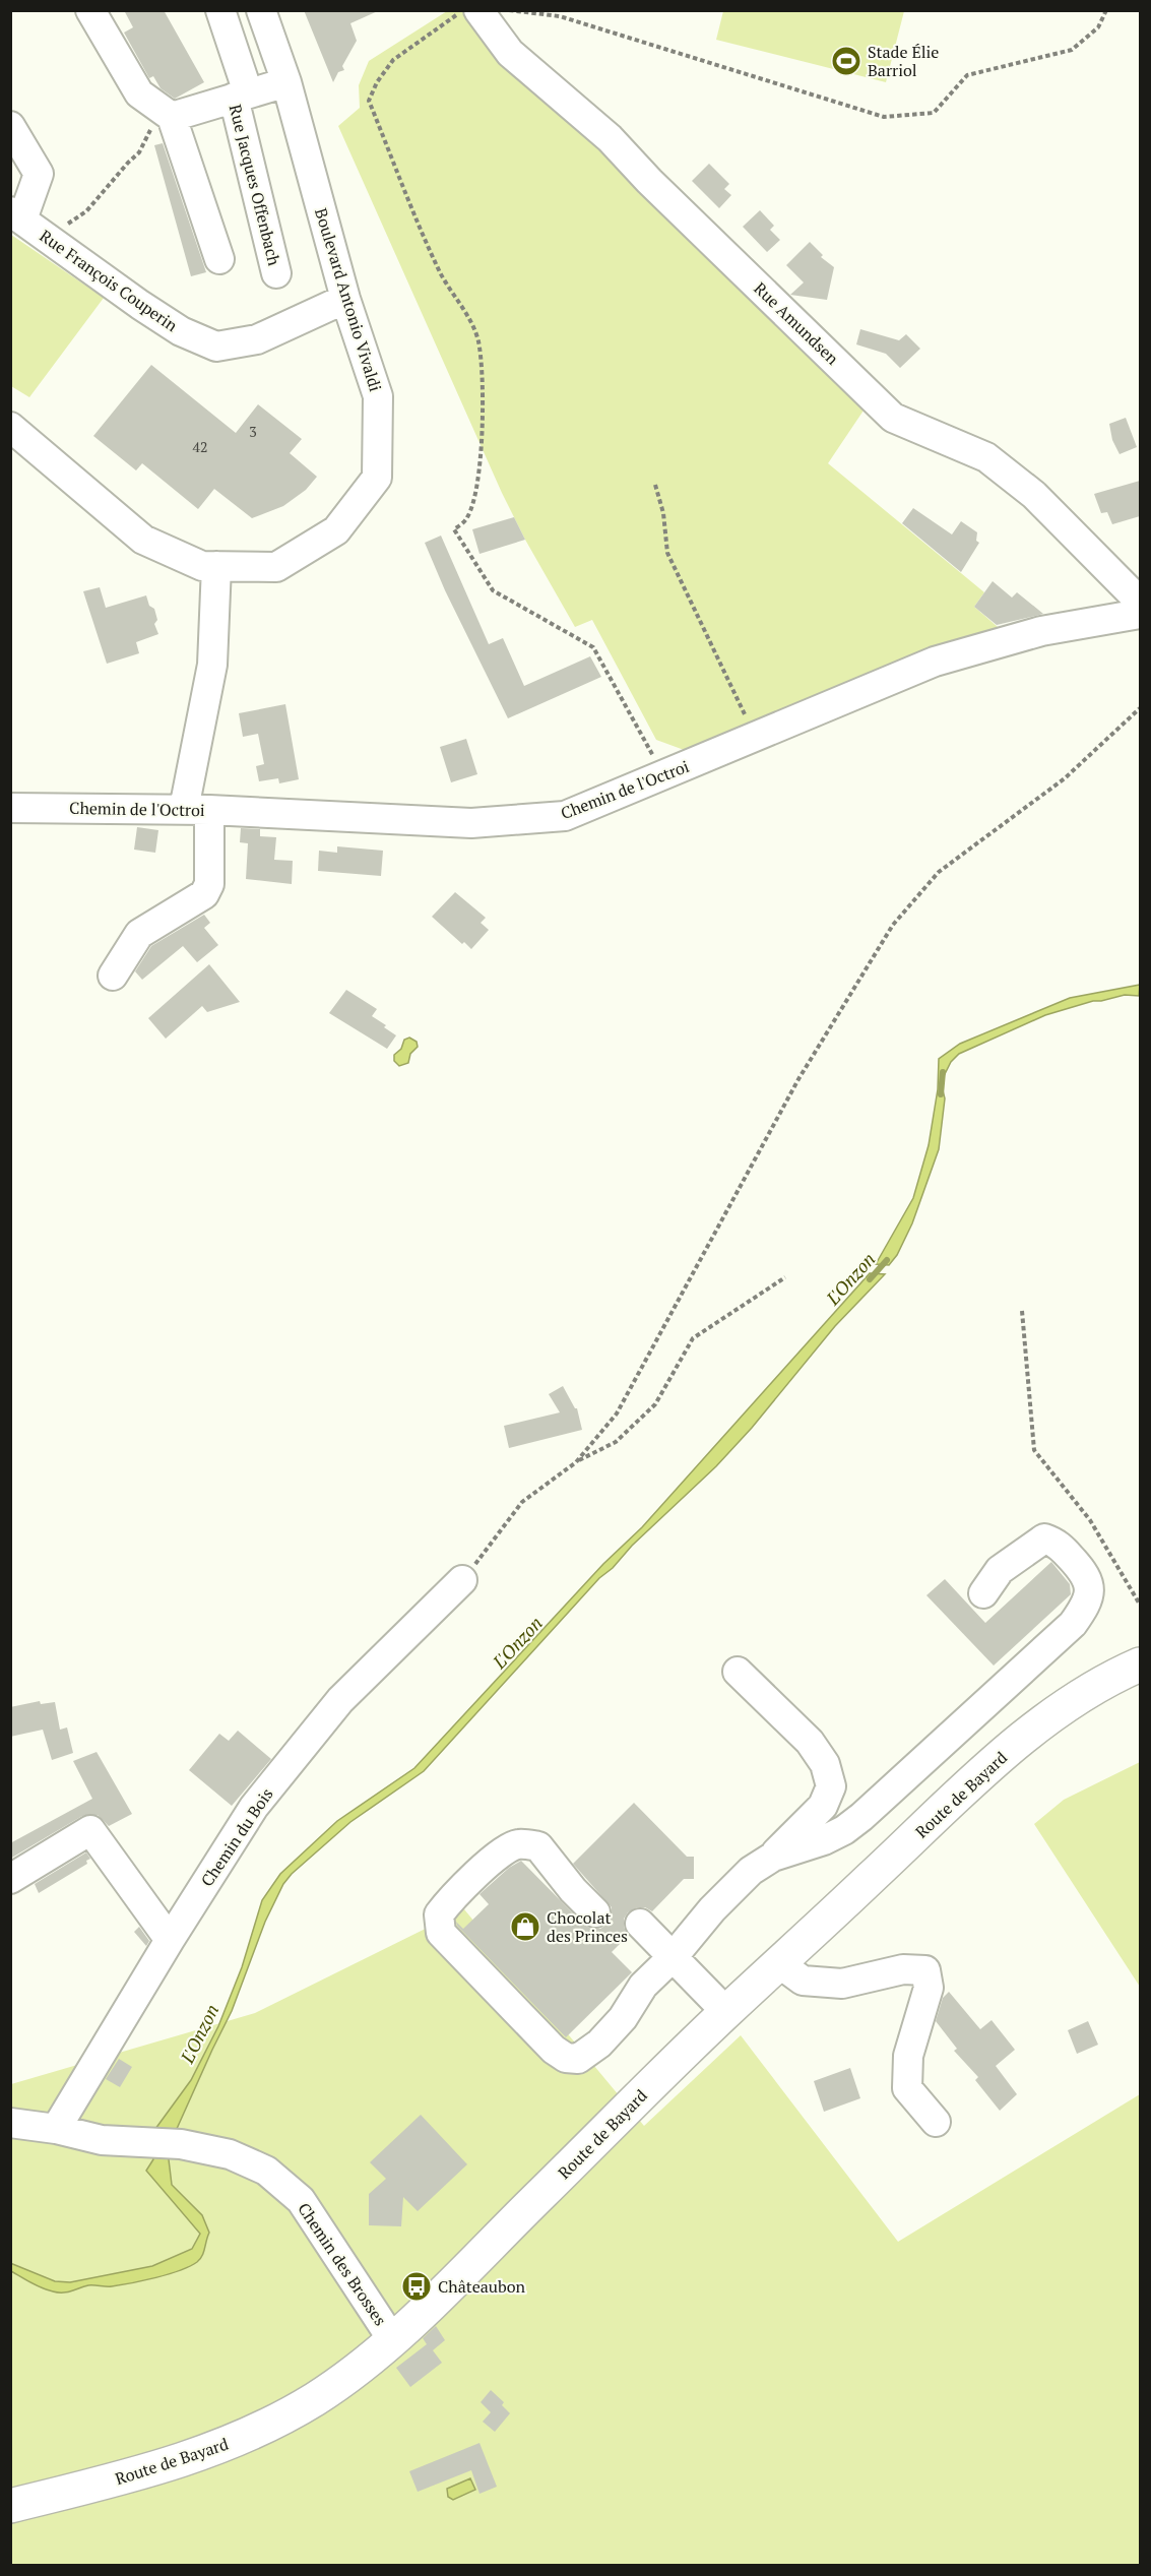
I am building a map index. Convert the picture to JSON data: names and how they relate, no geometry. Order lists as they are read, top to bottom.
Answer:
{
  "streets": {
    "main road": ["Route de Bayard"],
    "street": [
      "Rue Jacques Offenbach",
      "Rue François Couperin",
      "Boulevard Antonio Vivaldi",
      "Rue Amundsen",
      "Chemin de l'Octroi",
      "Chemin du Bois",
      "Chemin des Brosses"
    ]
  },
  "crossings": [
    ["Rue Jacques Offenbach", "Boulevard Antonio Vivaldi"],
    ["Rue François Couperin", "Boulevard Antonio Vivaldi"],
    ["Route de Bayard", "Chemin des Brosses"],
    ["Chemin du Bois", "Chemin des Brosses"]
  ],
  "water": ["L'Onzon"],
  "places": {
    "sports": ["Stade Élie Barriol"],
    "shop": ["Chocolat des Princes"],
    "bus stop": ["Châteaubon"]
  },
  "house_numbers": ["3", "42"]
}
